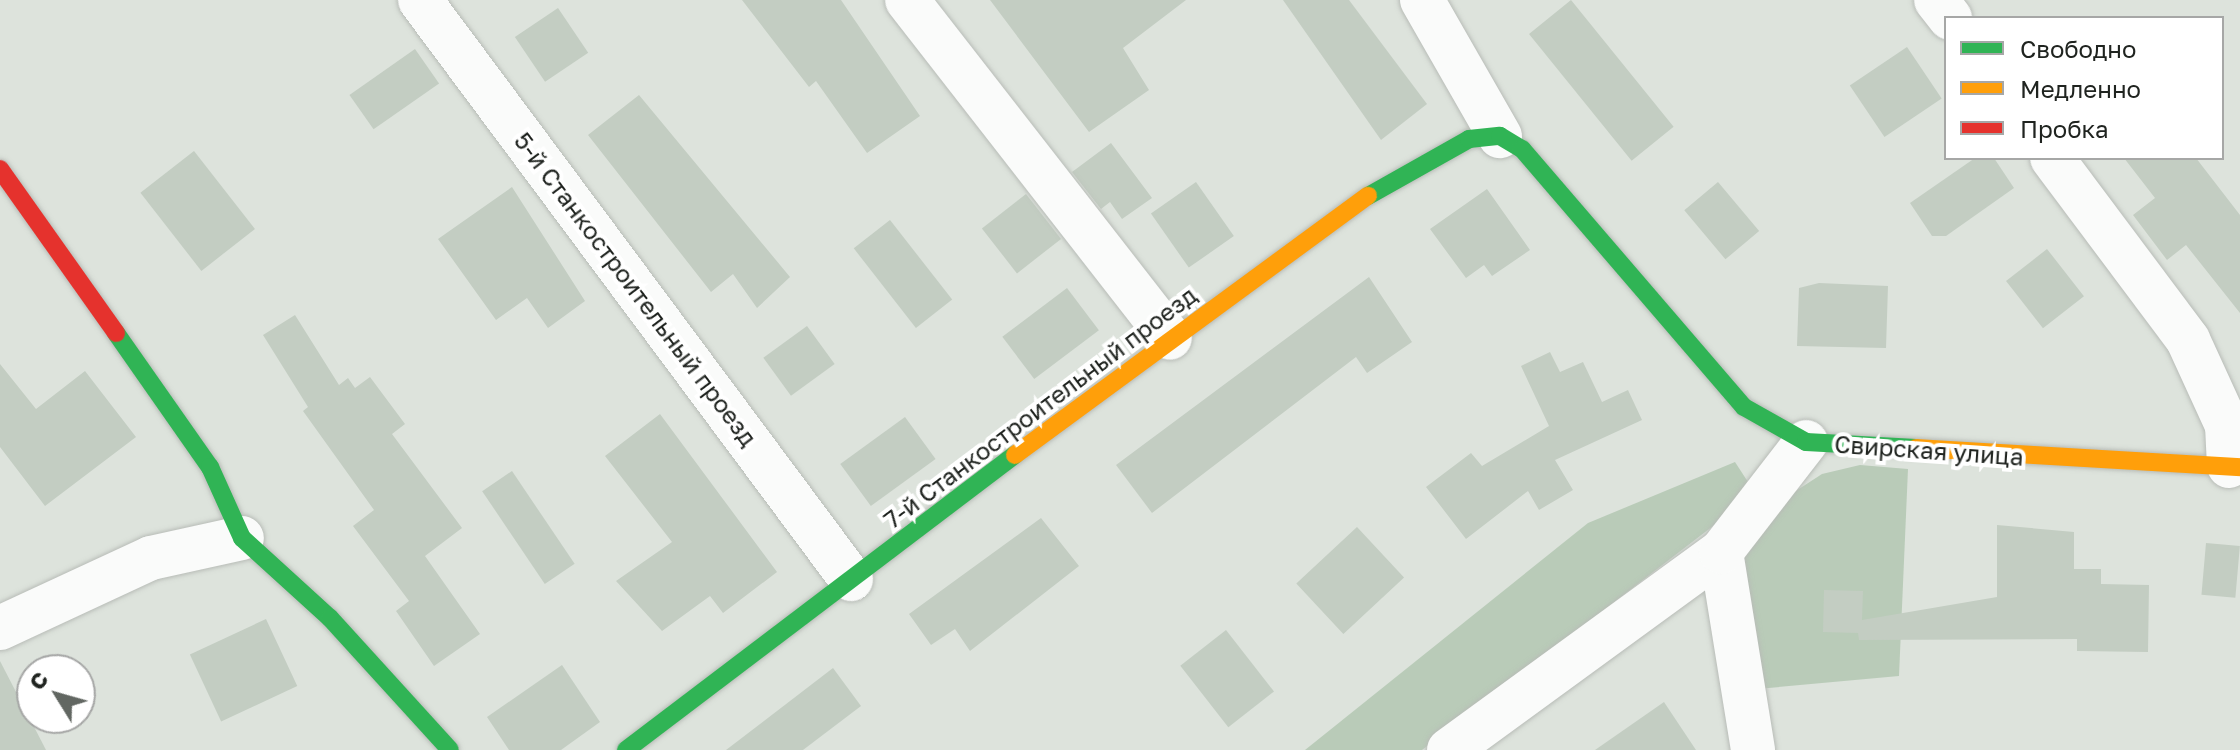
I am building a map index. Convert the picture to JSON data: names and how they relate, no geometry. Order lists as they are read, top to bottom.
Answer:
{
  "streets": {
    "street": ["5-й Станкостроительный проезд", "7-й Станкостроительный проезд", "Свирская улица"]
  },
  "crossings": [
    ["5-й Станкостроительный проезд", "7-й Станкостроительный проезд"]
  ],
  "legend": ["Свободно", "Медленно", "Пробка"],
  "north": "top left"
}
